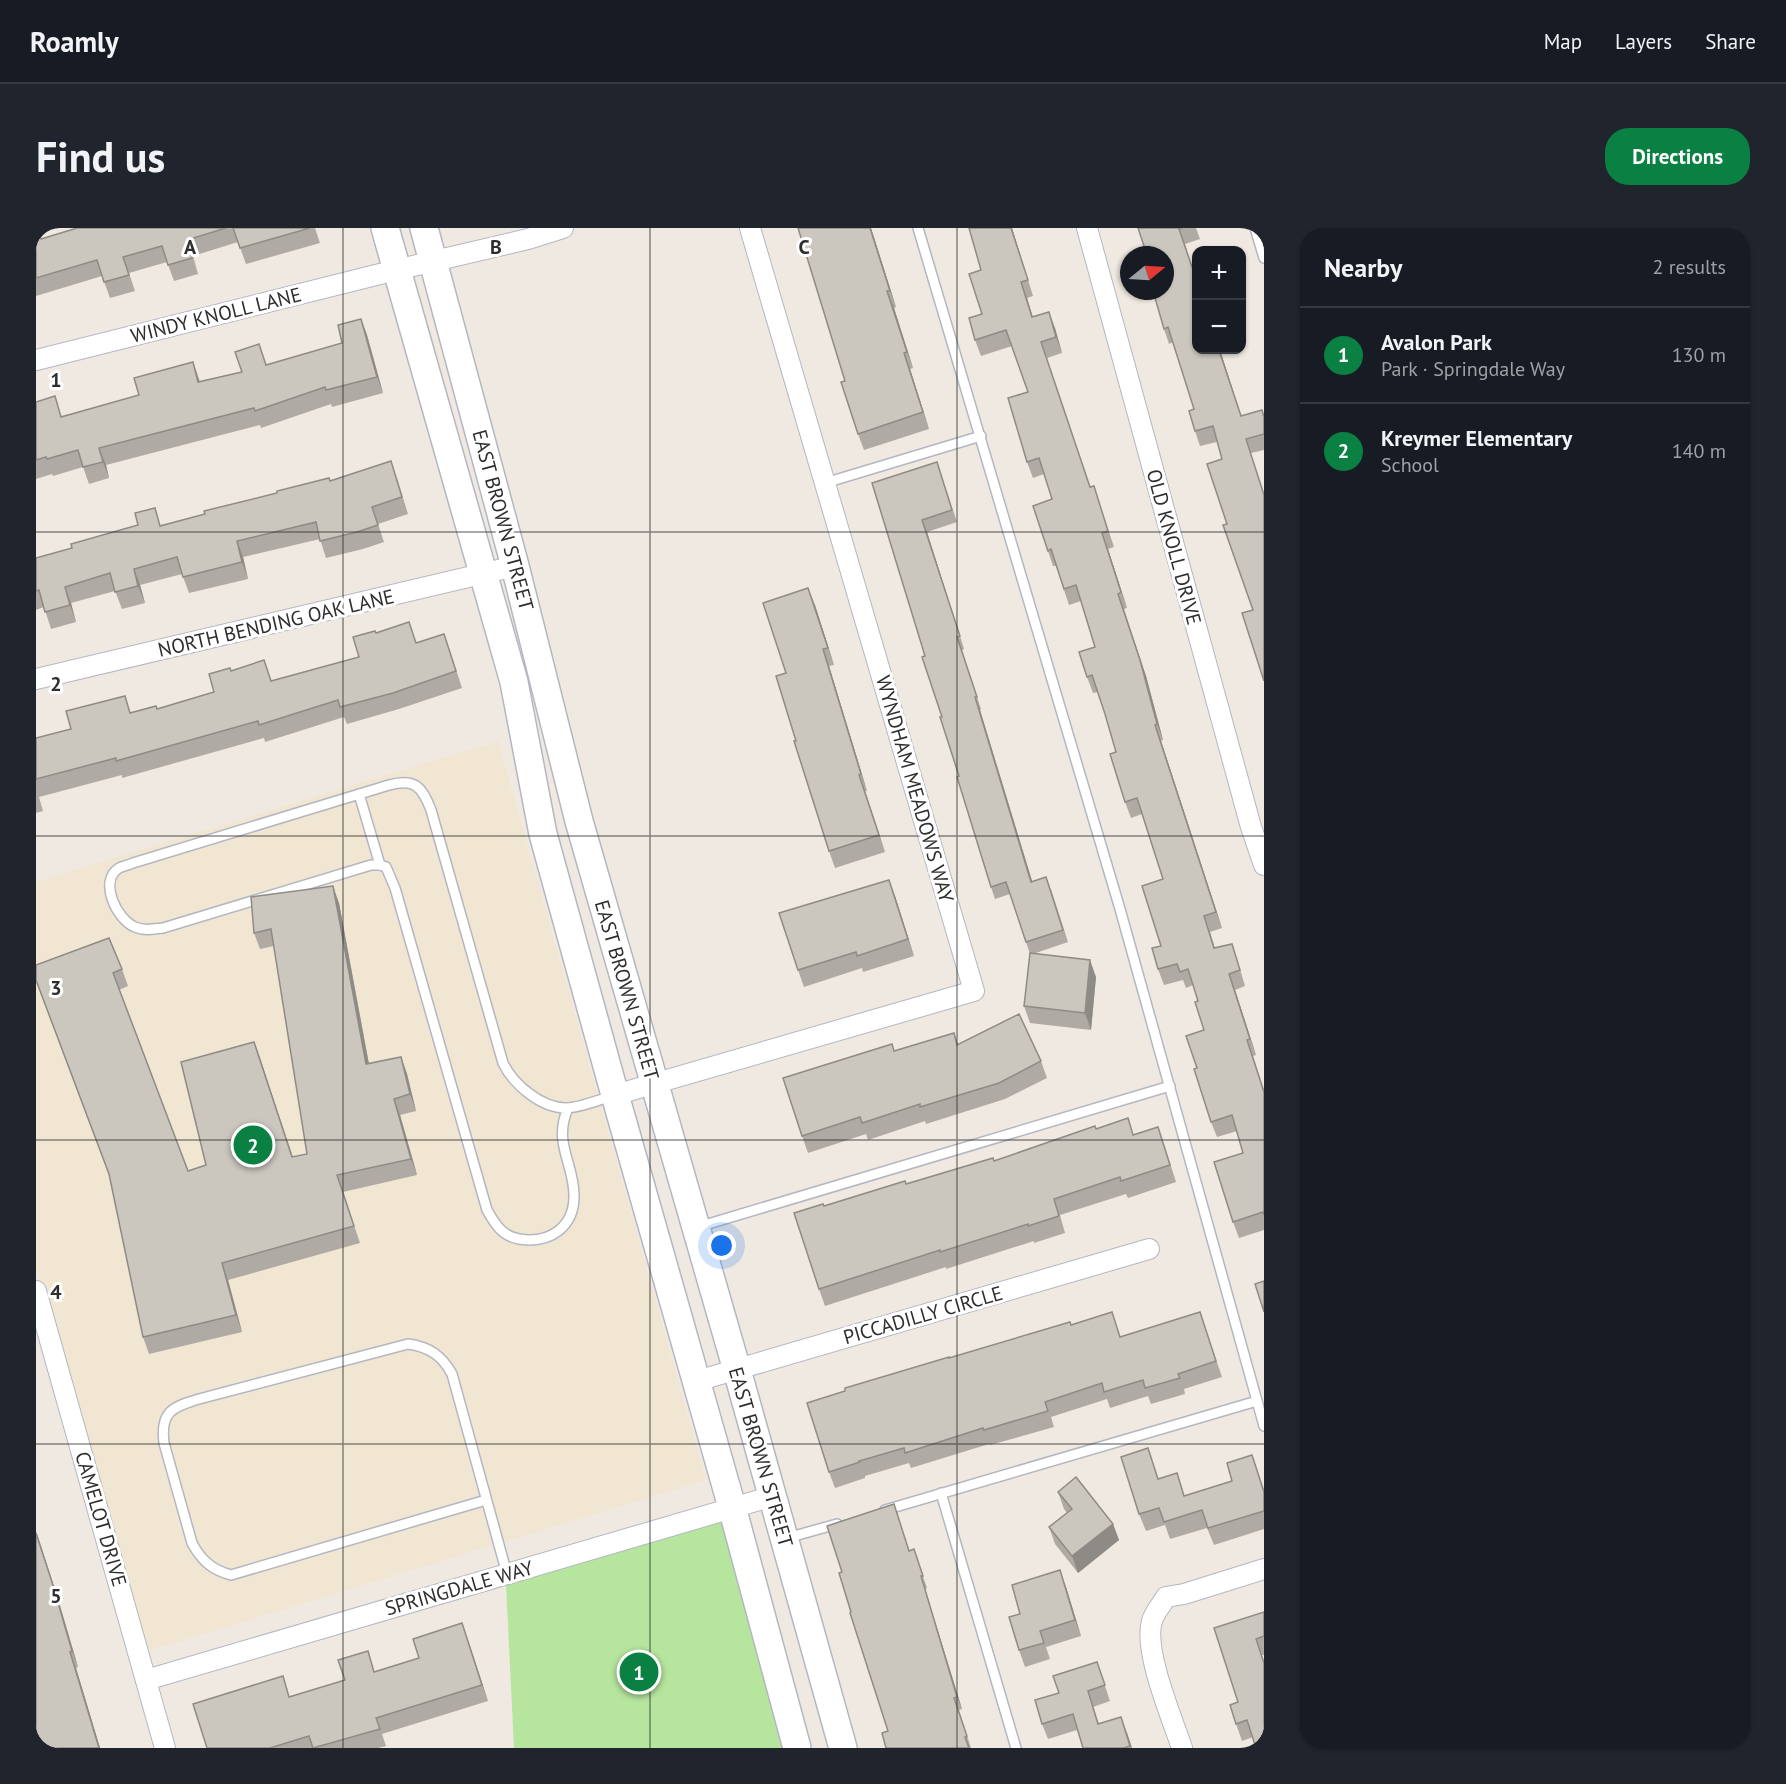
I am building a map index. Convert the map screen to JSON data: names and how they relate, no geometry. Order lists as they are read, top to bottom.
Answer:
{
  "streets": {
    "main road": ["EAST BROWN STREET"],
    "street": [
      "WINDY KNOLL LANE",
      "OLD KNOLL DRIVE",
      "NORTH BENDING OAK LANE",
      "WYNDHAM MEADOWS WAY",
      "PICCADILLY CIRCLE",
      "CAMELOT DRIVE",
      "SPRINGDALE WAY"
    ]
  },
  "crossings": [
    ["WINDY KNOLL LANE", "EAST BROWN STREET"],
    ["EAST BROWN STREET", "NORTH BENDING OAK LANE"],
    ["EAST BROWN STREET", "WYNDHAM MEADOWS WAY"],
    ["EAST BROWN STREET", "PICCADILLY CIRCLE"],
    ["EAST BROWN STREET", "SPRINGDALE WAY"],
    ["CAMELOT DRIVE", "SPRINGDALE WAY"]
  ],
  "north": "right",
  "page": {
    "header": "Roamly",
    "nav": ["Map", "Layers", "Share"],
    "buttons": "Directions",
    "title": "Find us",
    "heading": ["Nearby", "2 results"],
    "map_buttons": ["+", "−"],
    "list": [
      {
        "mark": "1",
        "name": "Avalon Park",
        "note": "Park · Springdale Way",
        "value": "130 m"
      },
      {
        "mark": "2",
        "name": "Kreymer Elementary",
        "note": "School",
        "value": "140 m"
      }
    ],
    "pins": ["2", "1"]
  },
  "grid": {
    "columns": ["A", "B", "C"],
    "rows": [
      "1",
      "2",
      "3",
      "4",
      "5"
    ]
  }
}
